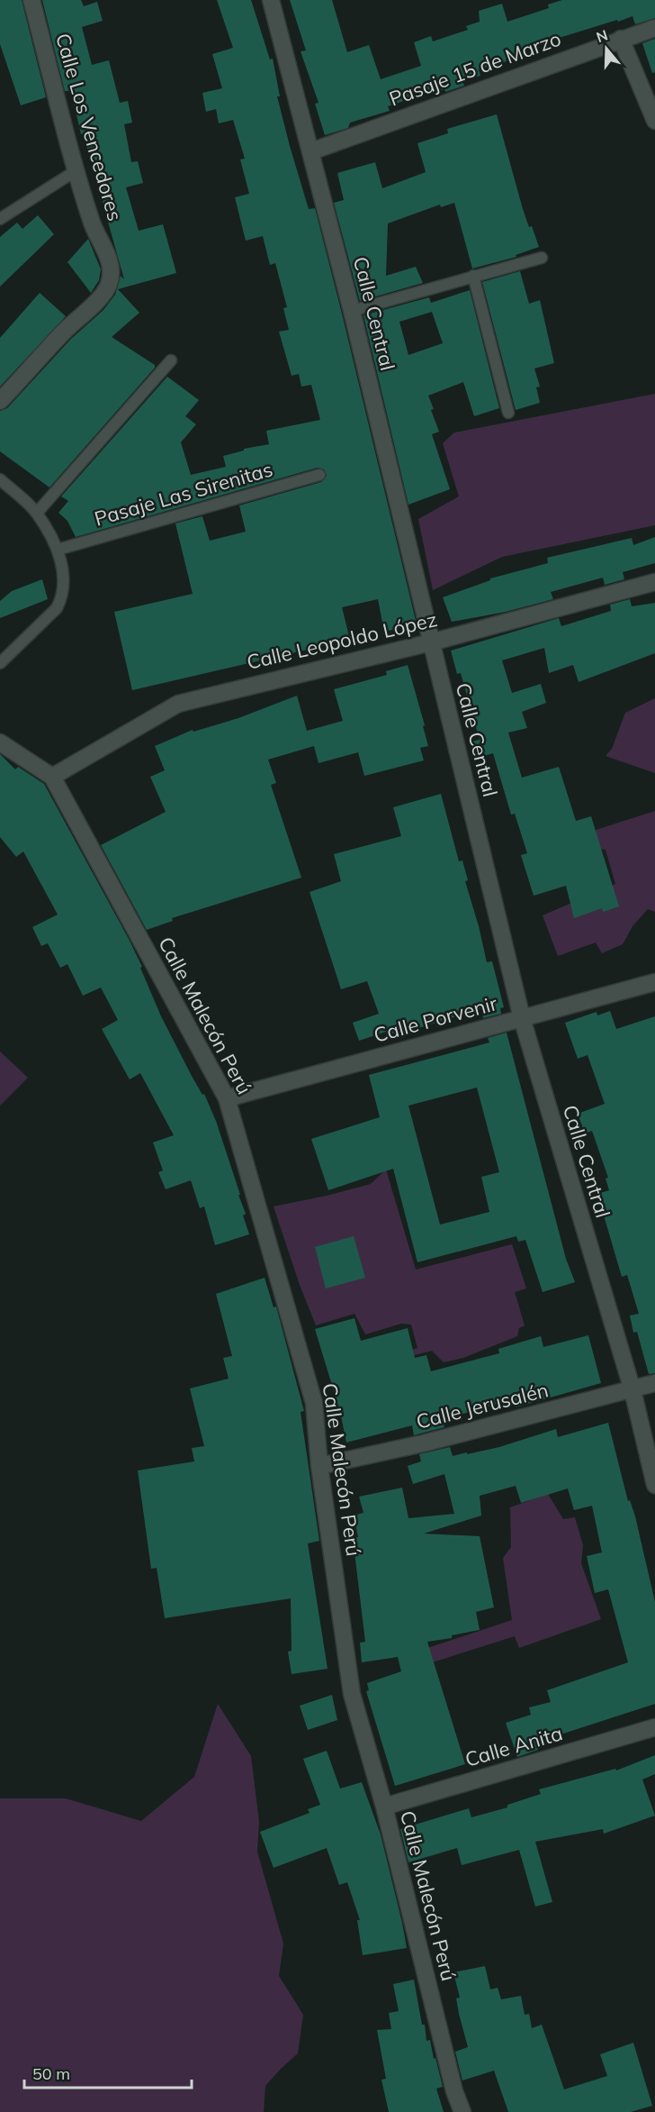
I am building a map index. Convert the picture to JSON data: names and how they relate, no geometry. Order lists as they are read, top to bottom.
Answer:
{
  "streets": {
    "street": [
      "Pasaje 15 de Marzo",
      "Calle Los Vencedores",
      "Calle Central",
      "Calle Leopoldo López",
      "Calle Malecón Perú",
      "Calle Porvenir",
      "Calle Jerusalén",
      "Calle Anita"
    ],
    "lane": ["Pasaje Las Sirenitas"]
  },
  "crossings": [
    ["Pasaje 15 de Marzo", "Calle Central"],
    ["Calle Central", "Calle Leopoldo López"],
    ["Calle Central", "Calle Porvenir"],
    ["Calle Central", "Calle Jerusalén"],
    ["Calle Leopoldo López", "Calle Malecón Perú"],
    ["Calle Malecón Perú", "Calle Porvenir"],
    ["Calle Malecón Perú", "Calle Jerusalén"],
    ["Calle Malecón Perú", "Calle Anita"]
  ],
  "scale_bar": "50 m",
  "north": "top"
}
